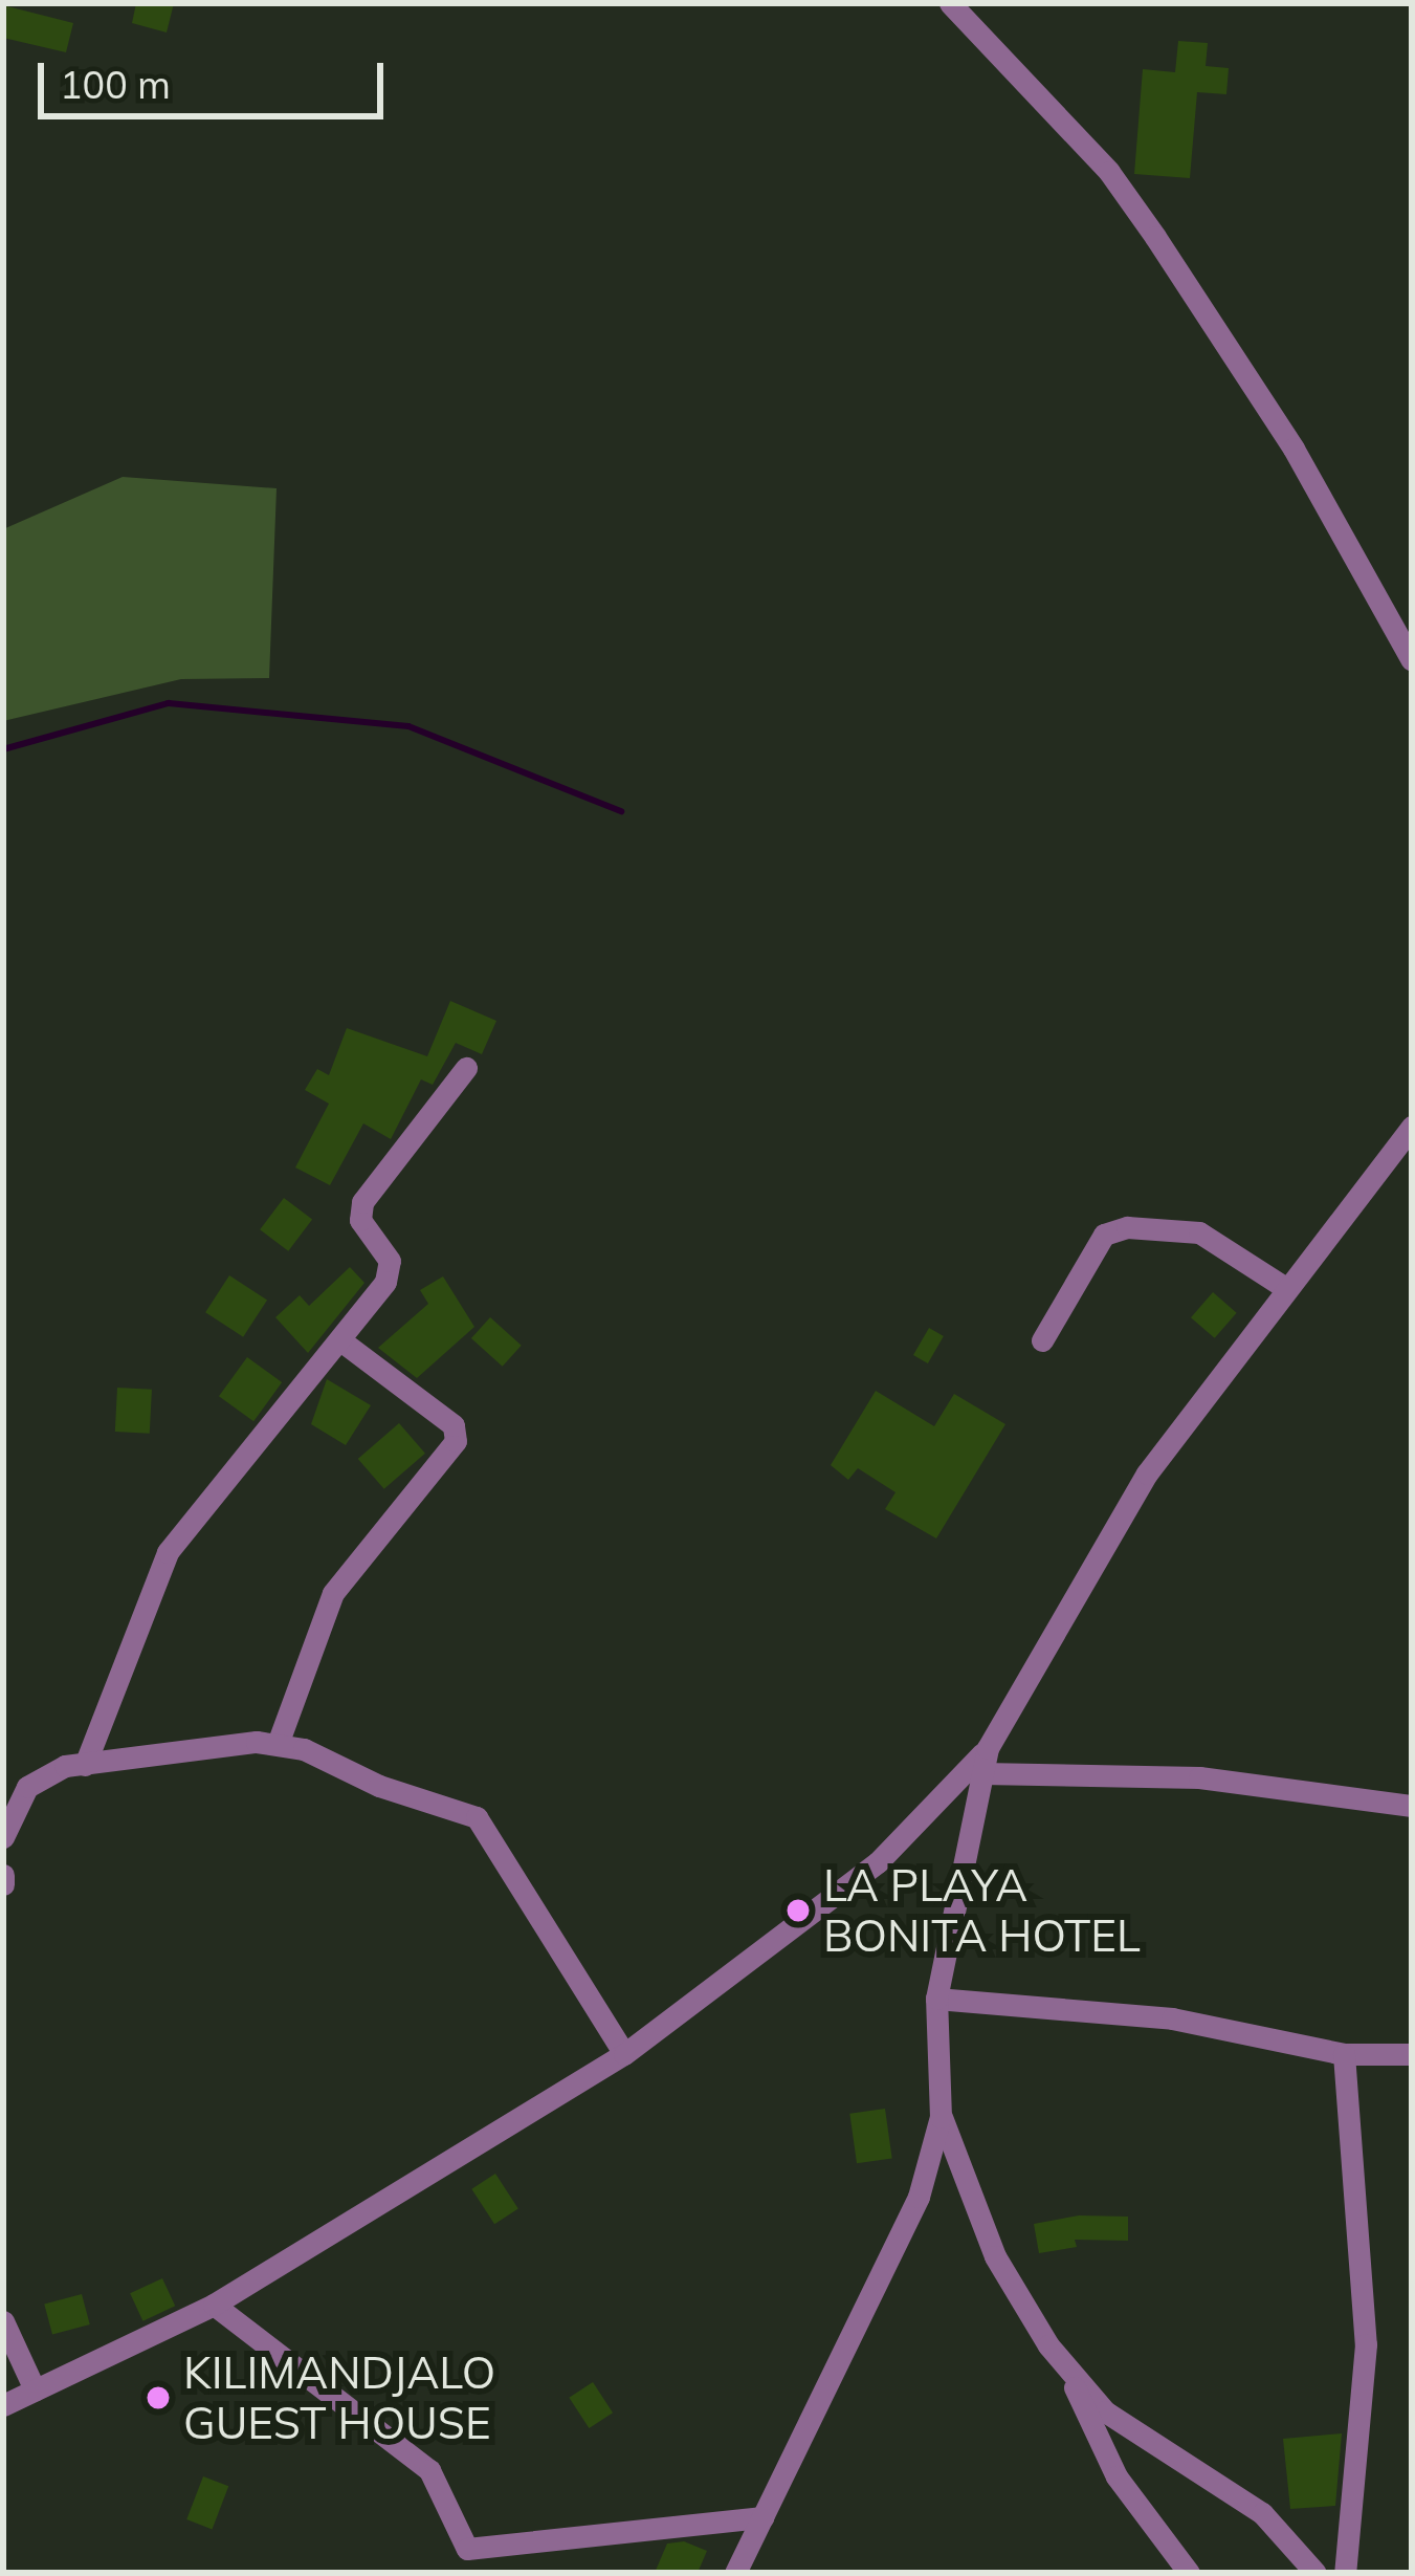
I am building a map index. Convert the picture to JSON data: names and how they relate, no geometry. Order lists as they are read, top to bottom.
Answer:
{
  "places": ["LA PLAYA BONITA HOTEL", "KILIMANDJALO GUEST HOUSE"],
  "scale_bar": "100 m"
}
